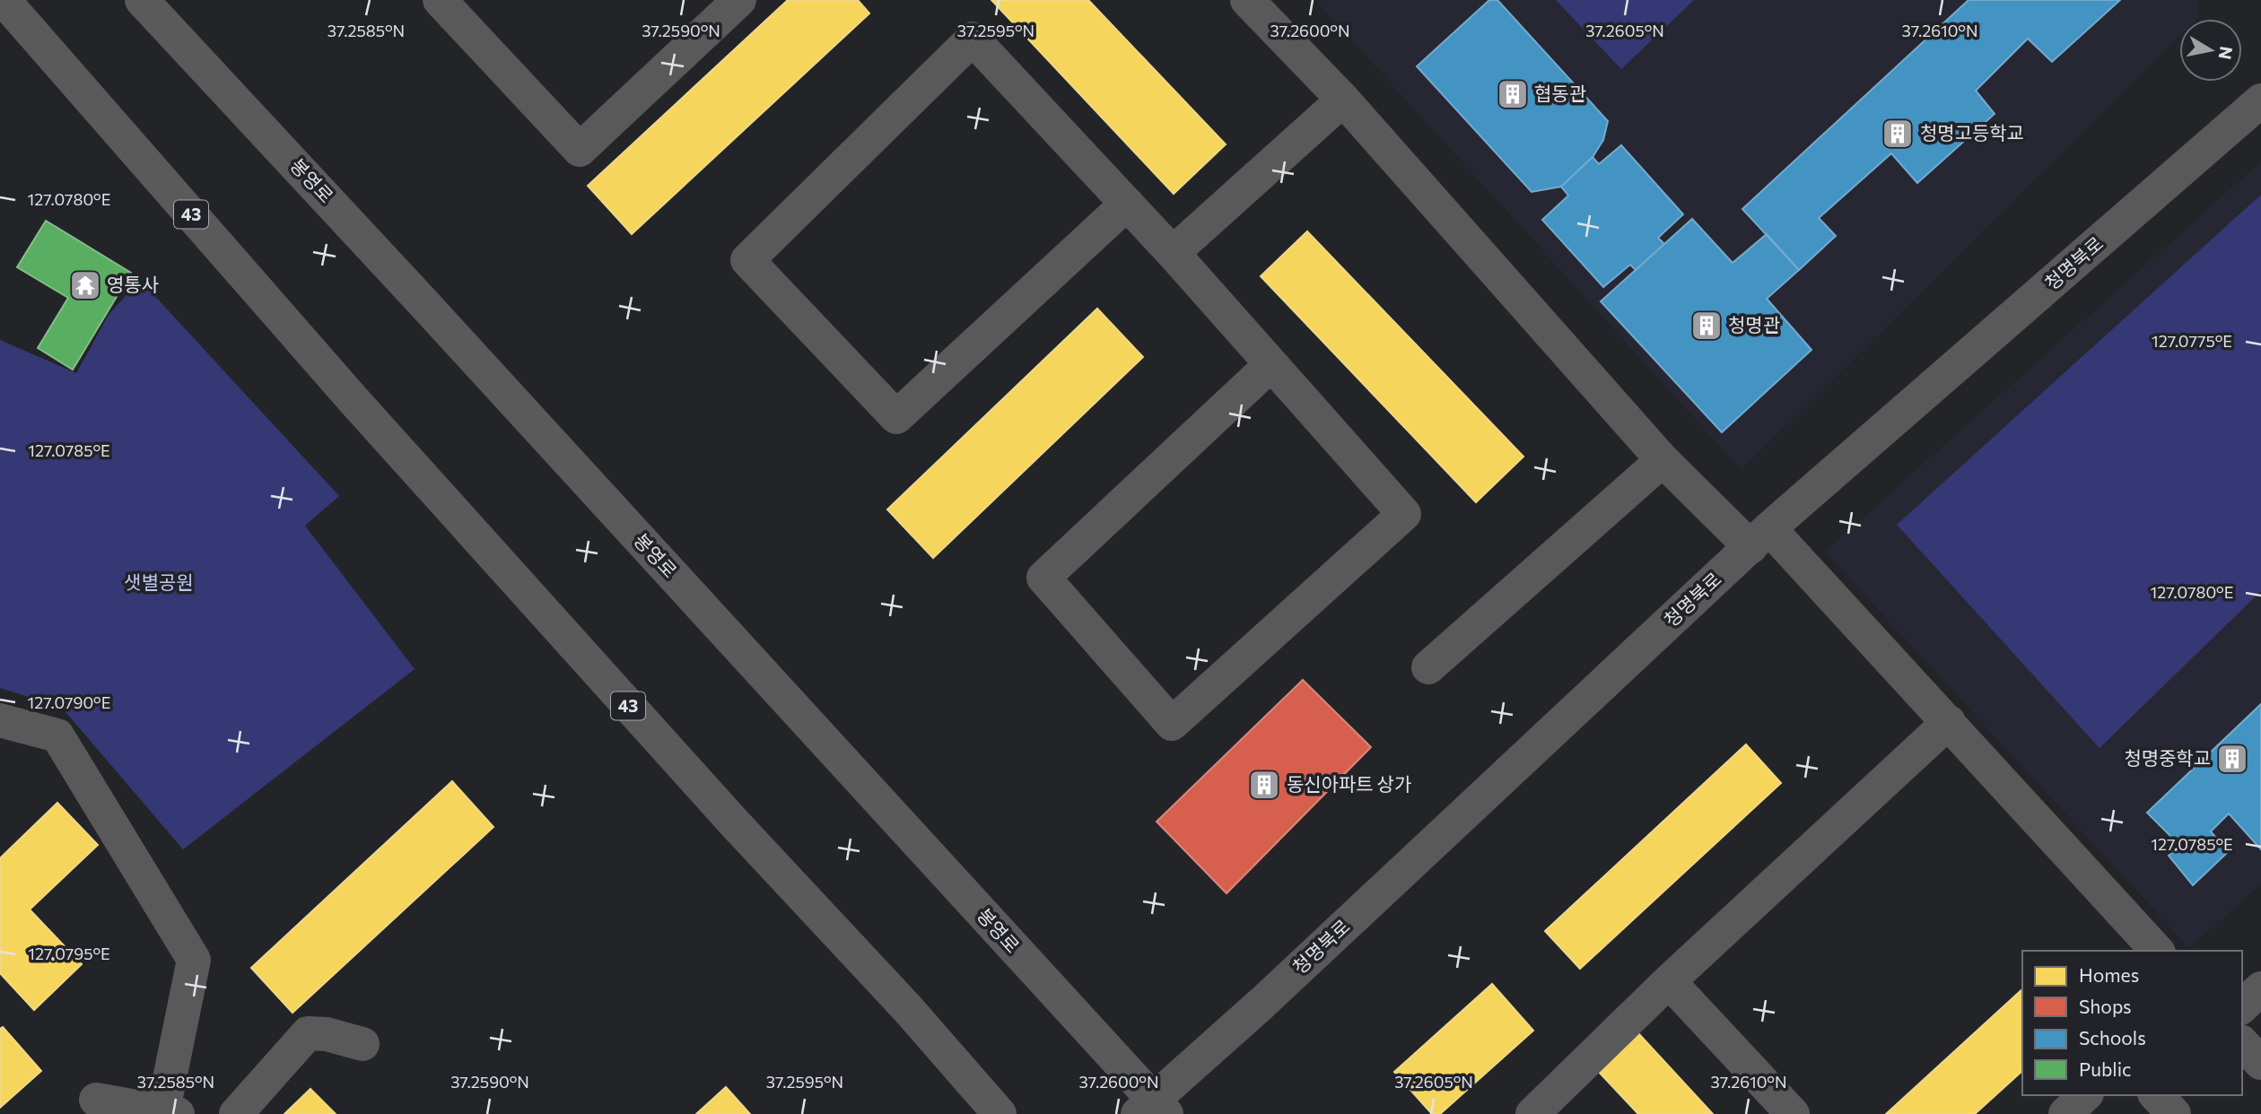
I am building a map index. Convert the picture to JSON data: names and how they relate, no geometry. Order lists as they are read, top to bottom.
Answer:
{
  "streets": {
    "main road": ["봉영로", "43"],
    "street": ["청명북로"]
  },
  "crossings": [
    ["봉영로", "청명북로"]
  ],
  "parks": ["샛별공원"],
  "places": {
    "building": [
      "협동관",
      "청명고등학교",
      "청명관",
      "청명중학교",
      "동신아파트 상가"
    ],
    "temple": ["영통사"]
  },
  "legend": [
    "Homes",
    "Shops",
    "Schools",
    "Public"
  ],
  "north": "right",
  "coordinates": [
    "37.2605°N",
    "37.2585°N",
    "37.2590°N",
    "37.2595°N",
    "37.2600°N",
    "37.2610°N",
    "127.0780°E",
    "127.0775°E",
    "127.0785°E",
    "127.0790°E",
    "127.0795°E"
  ]
}
